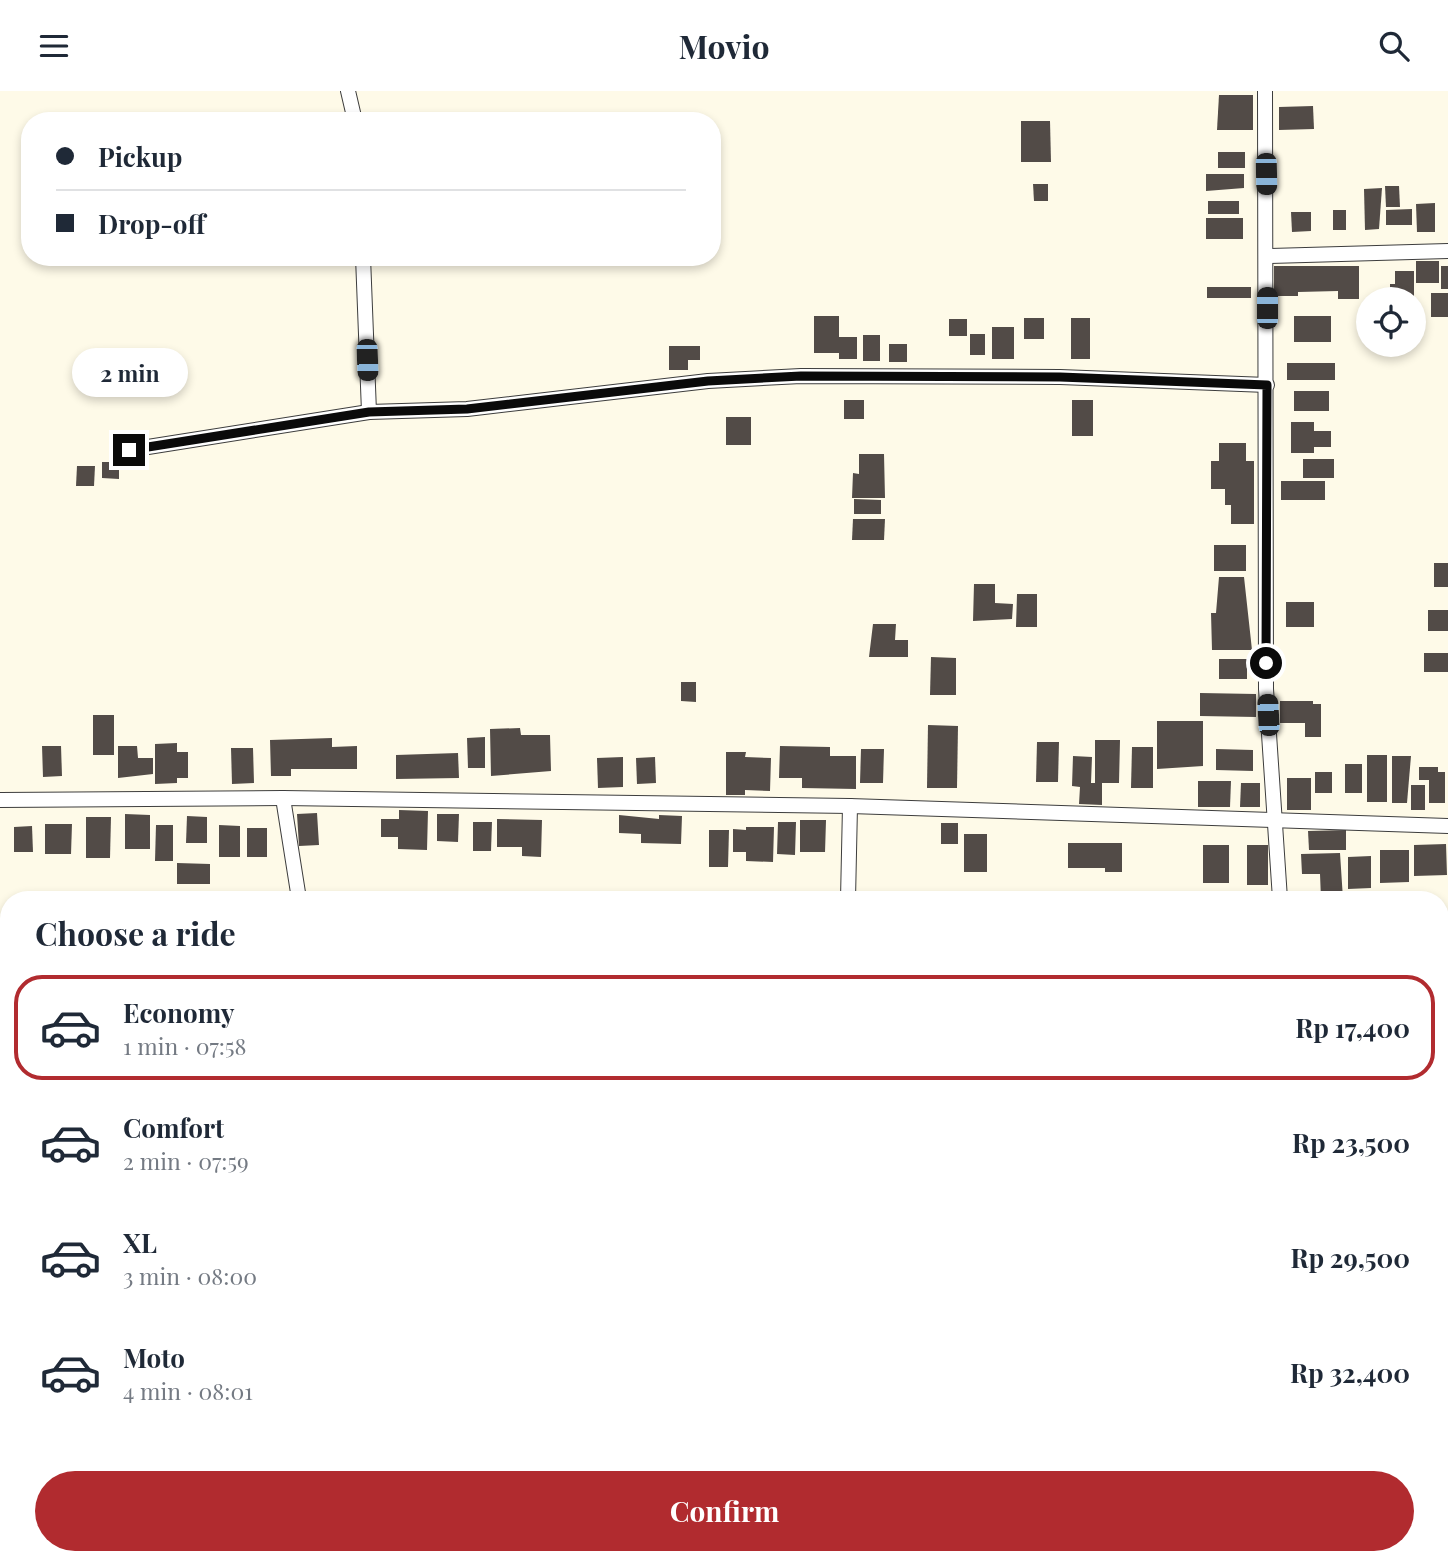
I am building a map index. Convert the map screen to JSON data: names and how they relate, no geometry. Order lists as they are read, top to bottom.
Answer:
{
  "page": {
    "header": "Movio",
    "banner": ["Pickup", "Drop-off"],
    "bubble": "2 min",
    "heading": "Choose a ride",
    "list": [
      {
        "name": "Economy",
        "note": "1 min · 07:58",
        "value": "Rp 17,400"
      },
      {
        "name": "Comfort",
        "note": "2 min · 07:59",
        "value": "Rp 23,500"
      },
      {
        "name": "XL",
        "note": "3 min · 08:00",
        "value": "Rp 29,500"
      },
      {
        "name": "Moto",
        "note": "4 min · 08:01",
        "value": "Rp 32,400"
      }
    ],
    "buttons": "Confirm"
  }
}
